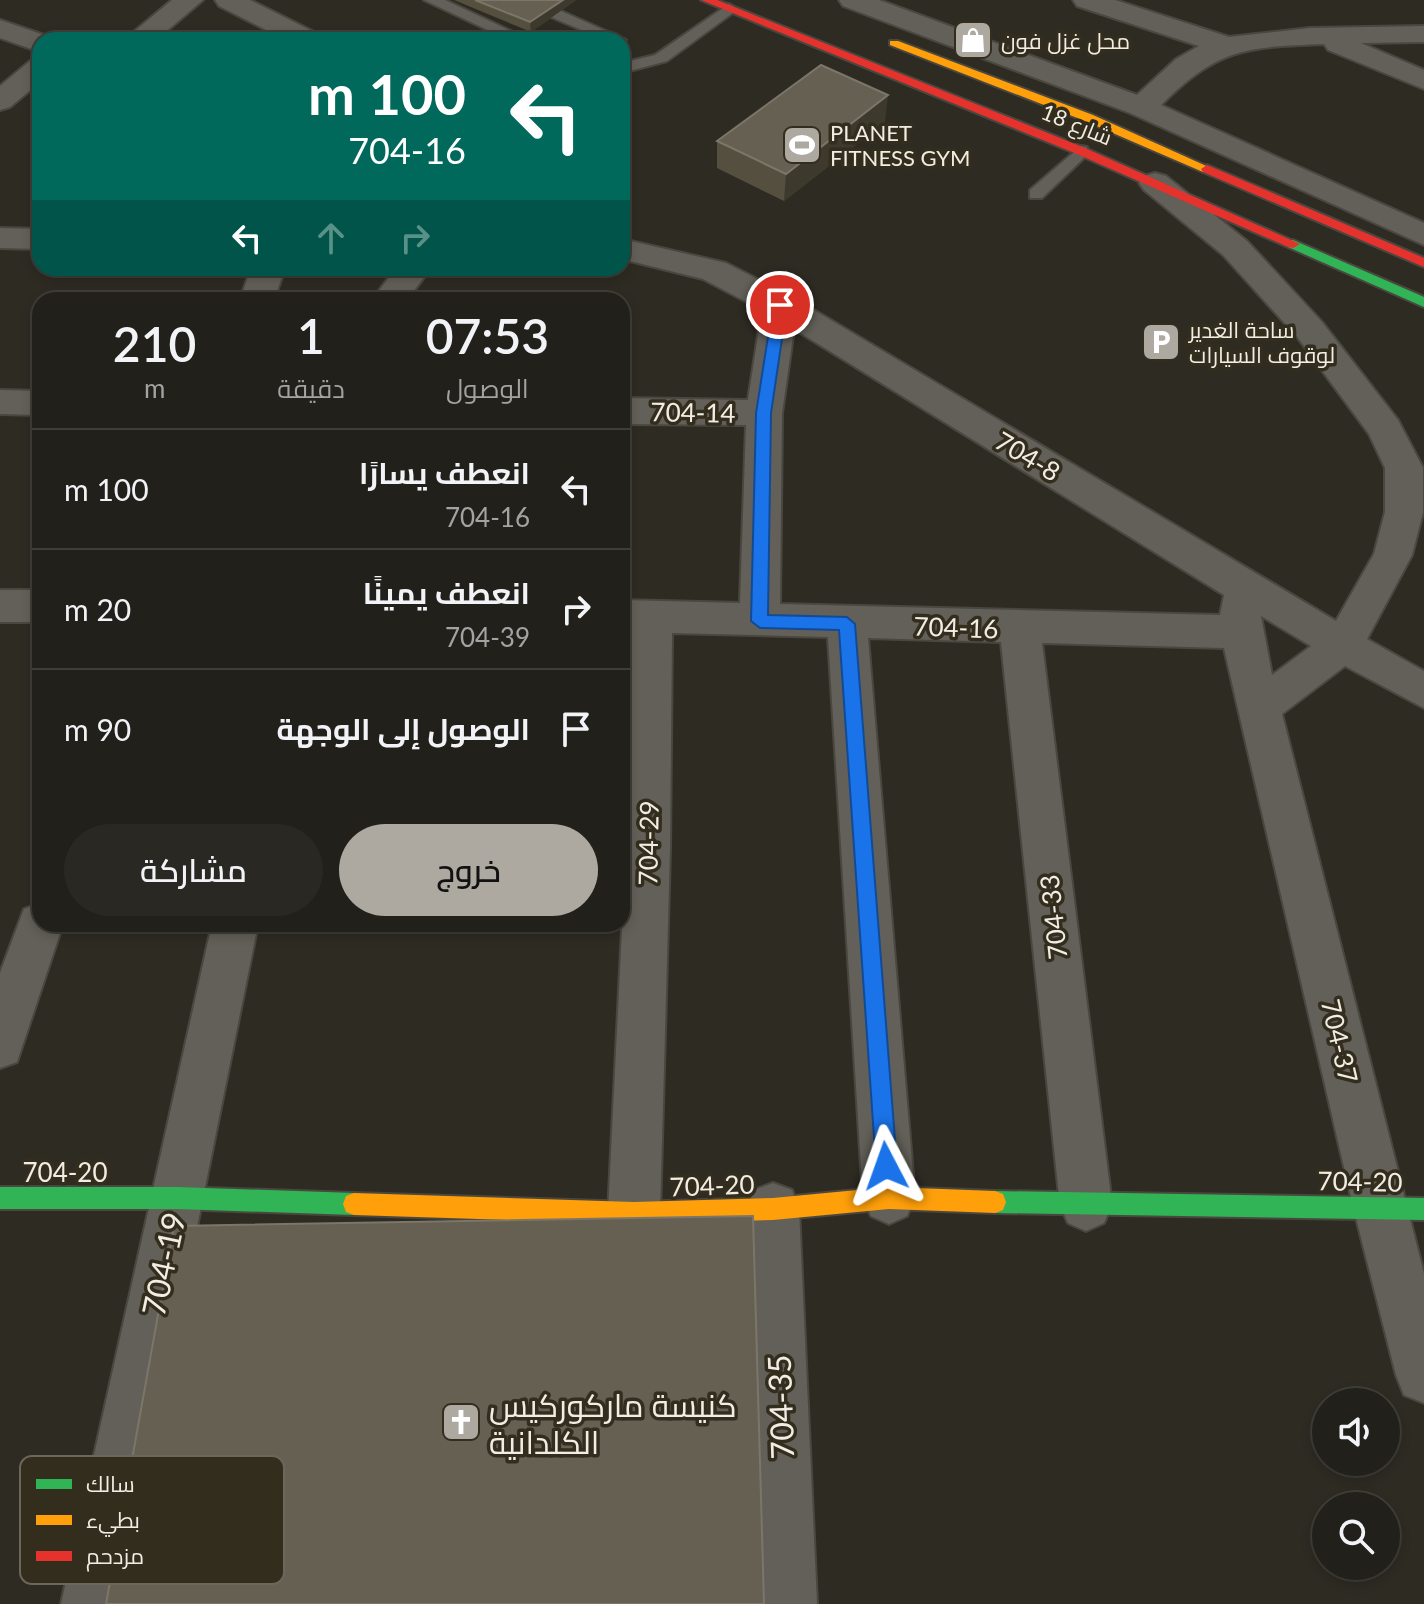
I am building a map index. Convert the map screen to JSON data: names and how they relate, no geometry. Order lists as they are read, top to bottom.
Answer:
{
  "streets": {
    "street": [
      "شارع 18",
      "704-14",
      "704-8",
      "704-16",
      "704-29",
      "704-33",
      "704-37",
      "704-20",
      "704-19",
      "704-35"
    ]
  },
  "crossings": [
    ["704-16", "704-29"],
    ["704-16", "704-33"],
    ["704-16", "704-37"],
    ["704-29", "704-20"],
    ["704-33", "704-20"],
    ["704-37", "704-20"],
    ["704-20", "704-19"],
    ["704-20", "704-35"]
  ],
  "places": {
    "shop": ["محل غزل فون"],
    "sports": ["PLANET FITNESS GYM"],
    "parking": ["ساحة الغدير لوقوف السيارات"],
    "church": ["كنيسة ماركوركيس الكلدانية"]
  },
  "legend": ["سالك", "بطيء", "مزدحم"],
  "page": {
    "turn": ["100 m", "704-16"],
    "eta": [
      "07:53",
      "الوصول",
      "1",
      "دقيقة",
      "210",
      "m"
    ],
    "list": [
      {
        "name": "انعطف يسارًا",
        "note": "704-16",
        "value": "100 m"
      },
      {
        "name": "انعطف يمينًا",
        "note": "704-39",
        "value": "20 m"
      },
      {
        "name": "الوصول إلى الوجهة",
        "value": "90 m"
      }
    ],
    "buttons": ["خروج", "مشاركة"]
  }
}
